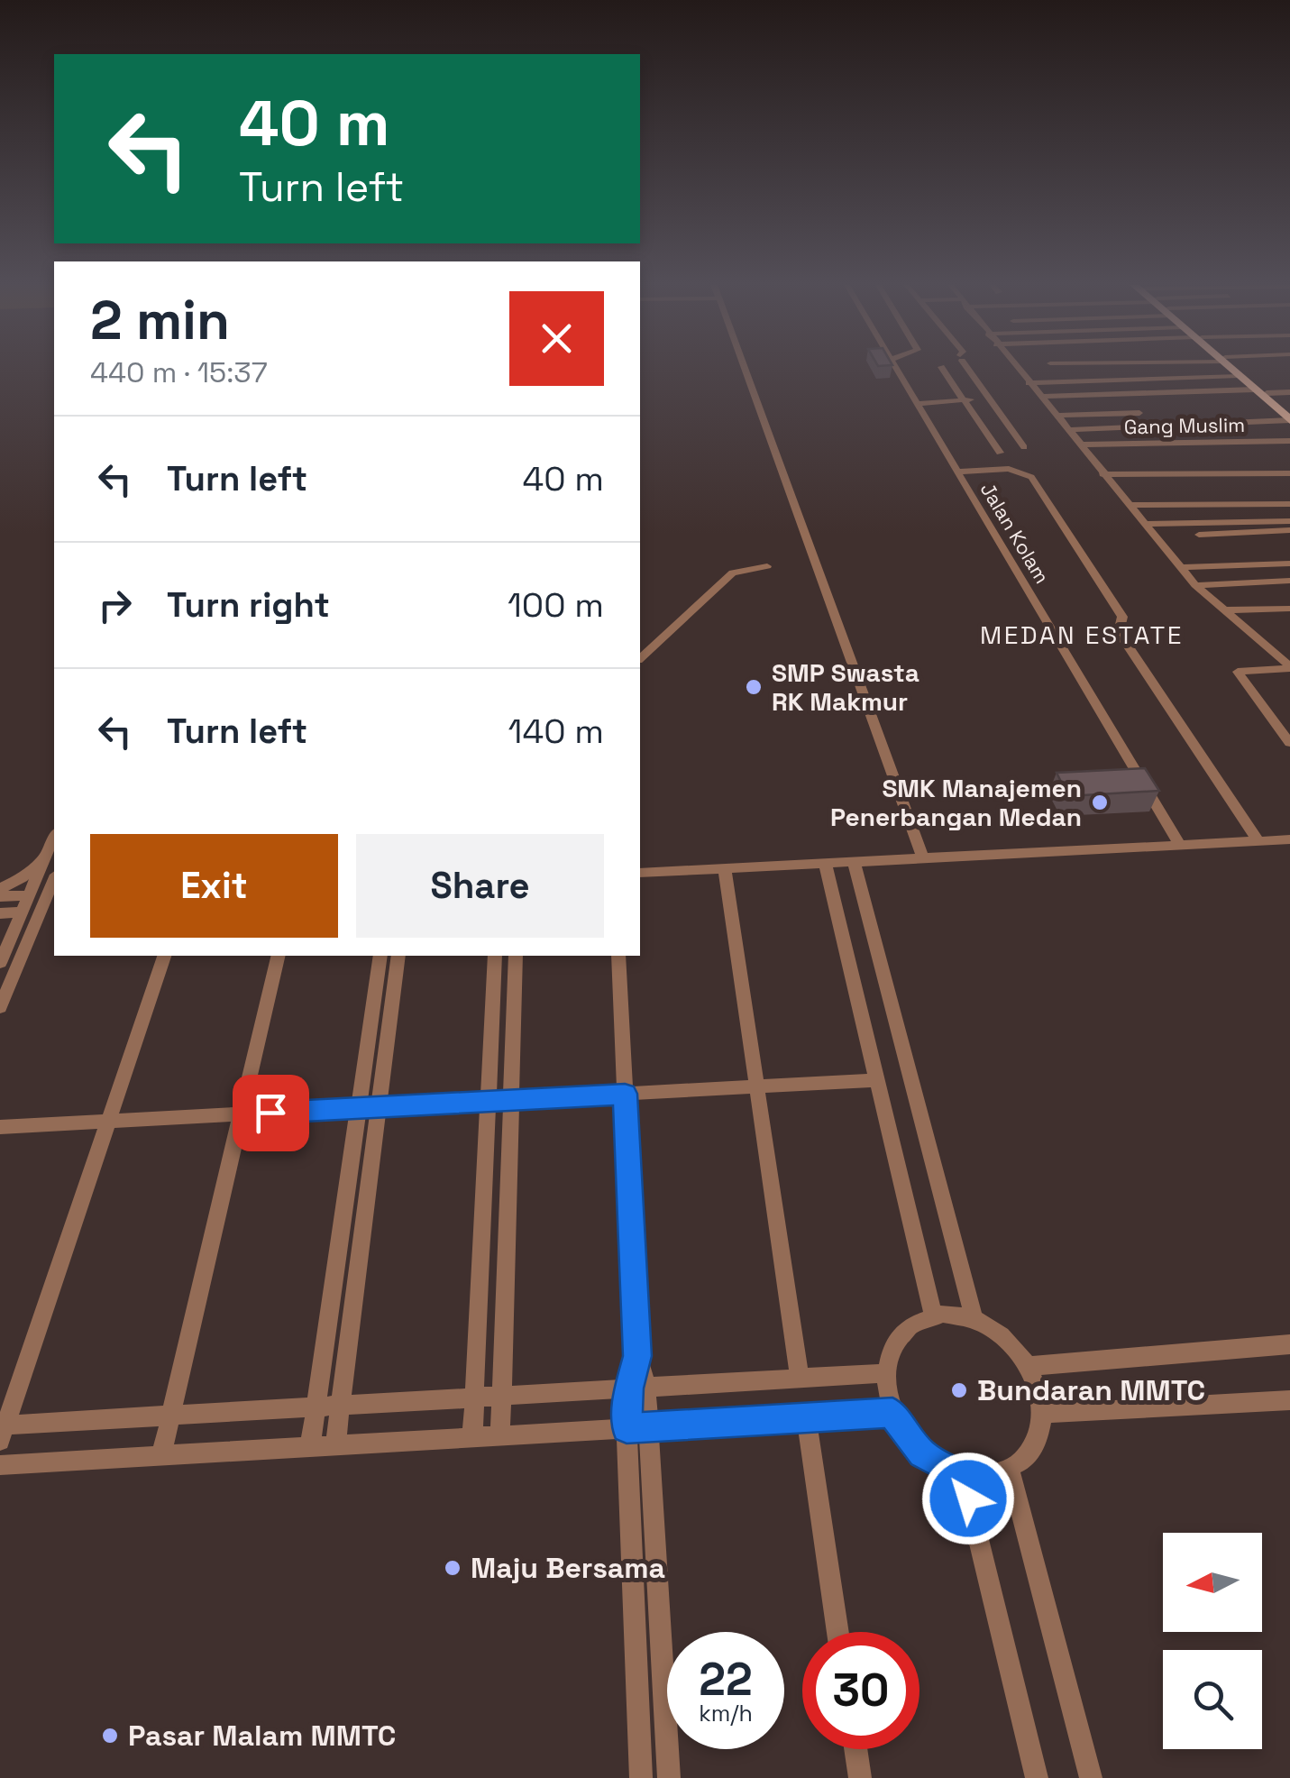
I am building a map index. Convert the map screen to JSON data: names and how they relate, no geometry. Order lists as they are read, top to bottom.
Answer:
{
  "streets": {
    "street": ["Gang Muslim", "Jalan Kolam"]
  },
  "districts": ["MEDAN ESTATE"],
  "places": [
    "SMP Swasta RK Makmur",
    "SMK Manajemen Penerbangan Medan",
    "Bundaran MMTC",
    "Maju Bersama",
    "Pasar Malam MMTC"
  ],
  "north": "left",
  "page": {
    "turn": ["40 m", "Turn left"],
    "heading": ["2 min", "440 m · 15:37"],
    "list": [
      {
        "name": "Turn left",
        "value": "40 m"
      },
      {
        "name": "Turn right",
        "value": "100 m"
      },
      {
        "name": "Turn left",
        "value": "140 m"
      }
    ],
    "buttons": ["Exit", "Share"],
    "speed": "22 km/h",
    "limit": "30"
  }
}
